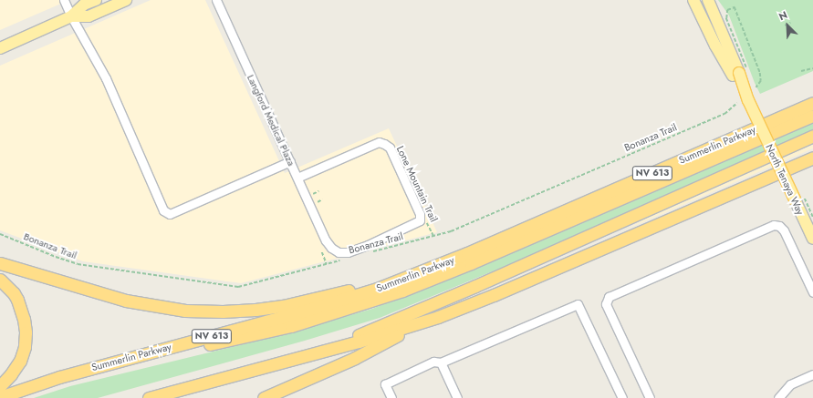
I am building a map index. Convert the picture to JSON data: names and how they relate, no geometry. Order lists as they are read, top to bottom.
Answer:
{
  "streets": {
    "highway": ["Summerlin Parkway", "NV 613"],
    "main road": ["North Tenaya Way"],
    "street": ["Langford Medical Plaza"],
    "path": ["Bonanza Trail", "Lone Mountain Trail"]
  },
  "crossings": [
    ["Bonanza Trail", "North Tenaya Way"],
    ["Bonanza Trail", "Lone Mountain Trail"]
  ],
  "north": "top left"
}
